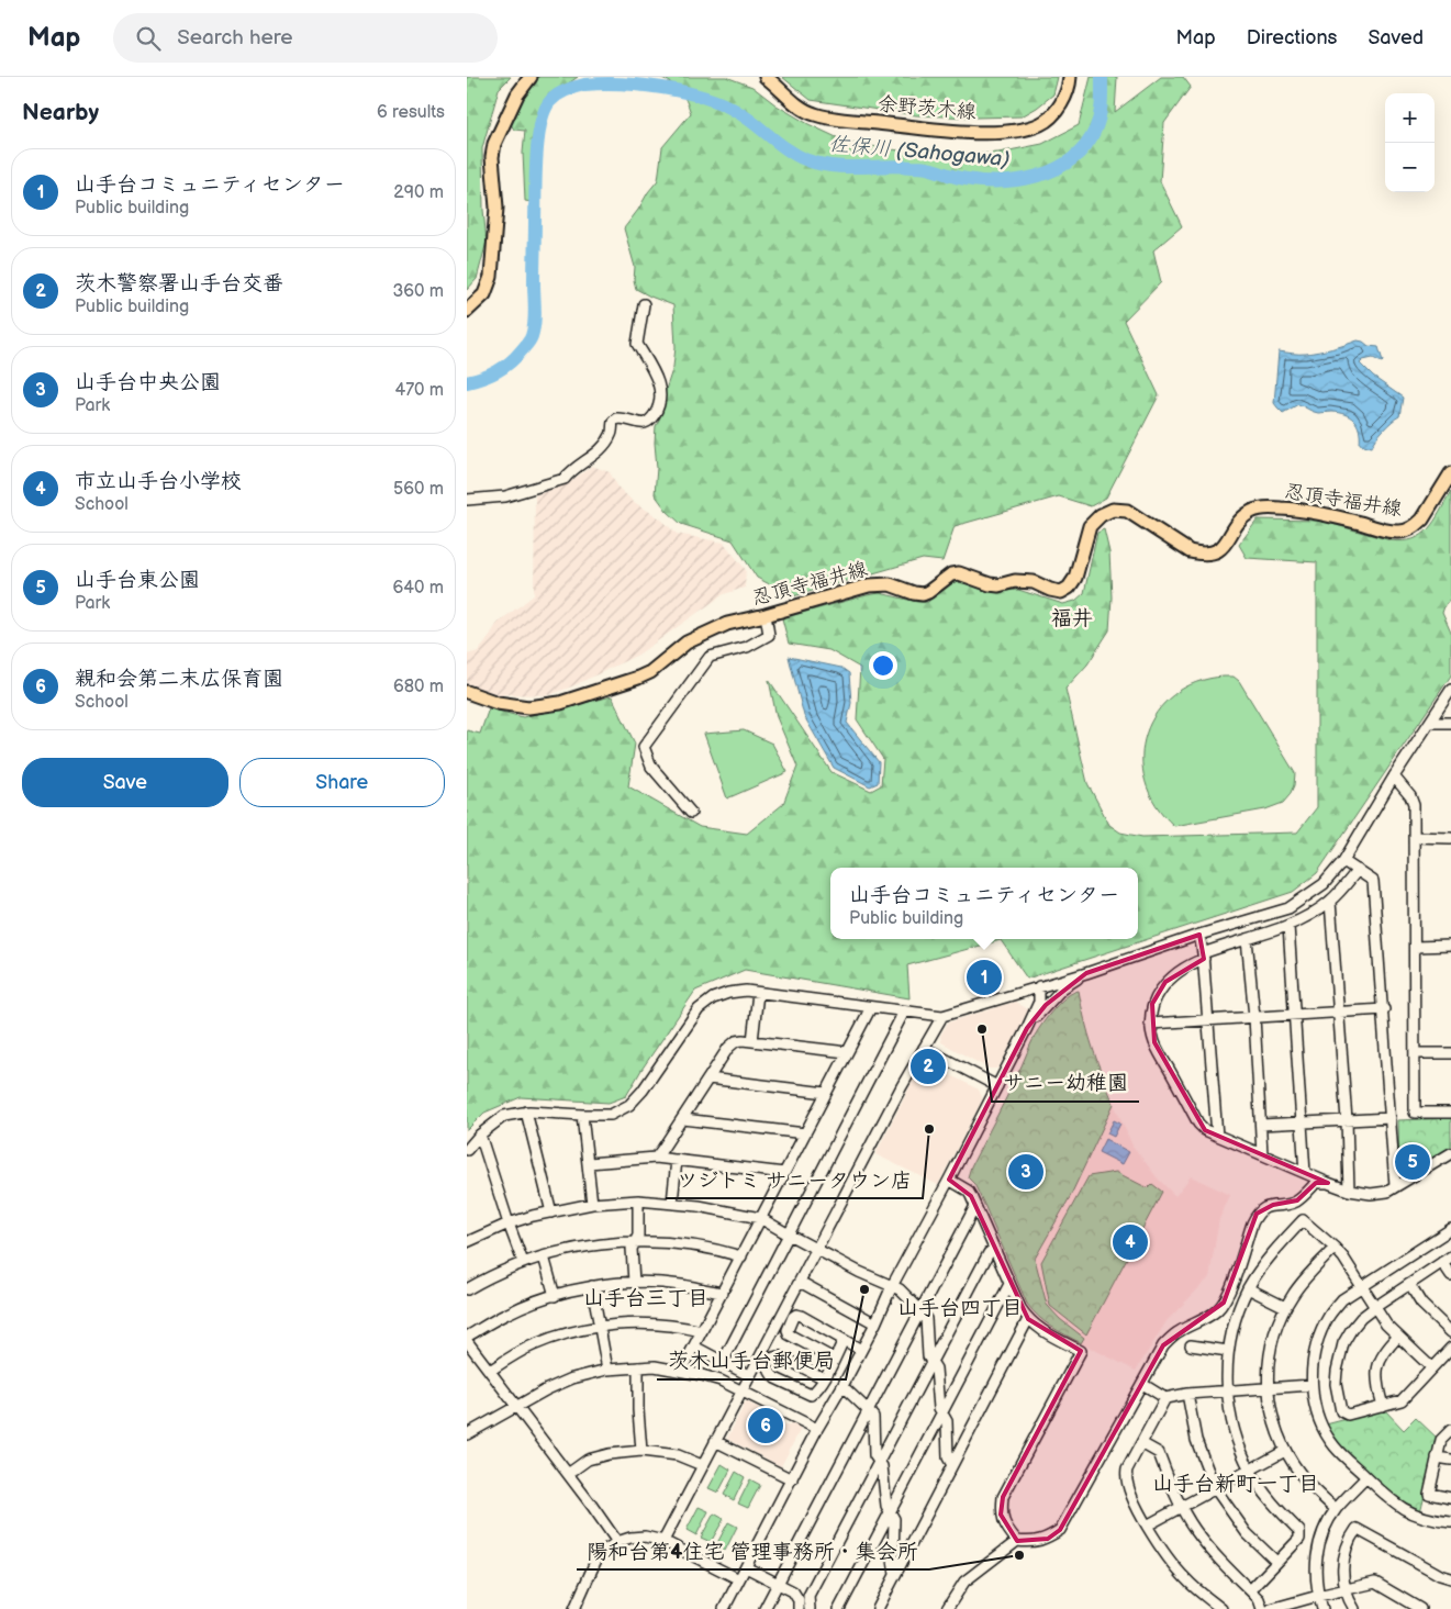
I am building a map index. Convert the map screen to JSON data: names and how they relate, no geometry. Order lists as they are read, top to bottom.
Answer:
{
  "streets": {
    "main road": ["余野茨木線", "忍頂寺福井線"]
  },
  "districts": [
    "福井",
    "山手台三丁目",
    "山手台四丁目",
    "山手台新町一丁目"
  ],
  "water": ["佐保川 (Sahogawa)"],
  "places": [
    "サニー幼稚園",
    "ツジトミ サニータウン店",
    "茨木山手台郵便局",
    "陽和台第4住宅 管理事務所・集会所"
  ],
  "page": {
    "header": "Map",
    "search": "Search here",
    "nav": ["Map", "Directions", "Saved"],
    "heading": ["Nearby", "6 results"],
    "map_buttons": ["+", "−"],
    "list": [
      {
        "mark": "1",
        "name": "山手台コミュニティセンター",
        "note": "Public building",
        "value": "290 m"
      },
      {
        "mark": "2",
        "name": "茨木警察署山手台交番",
        "note": "Public building",
        "value": "360 m"
      },
      {
        "mark": "3",
        "name": "山手台中央公園",
        "note": "Park",
        "value": "470 m"
      },
      {
        "mark": "4",
        "name": "市立山手台小学校",
        "note": "School",
        "value": "560 m"
      },
      {
        "mark": "5",
        "name": "山手台東公園",
        "note": "Park",
        "value": "640 m"
      },
      {
        "mark": "6",
        "name": "親和会第二末広保育園",
        "note": "School",
        "value": "680 m"
      }
    ],
    "buttons": ["Save", "Share"],
    "popup": ["山手台コミュニティセンター", "Public building"],
    "pins": [
      "1",
      "2",
      "5",
      "3",
      "4",
      "6"
    ]
  }
}
